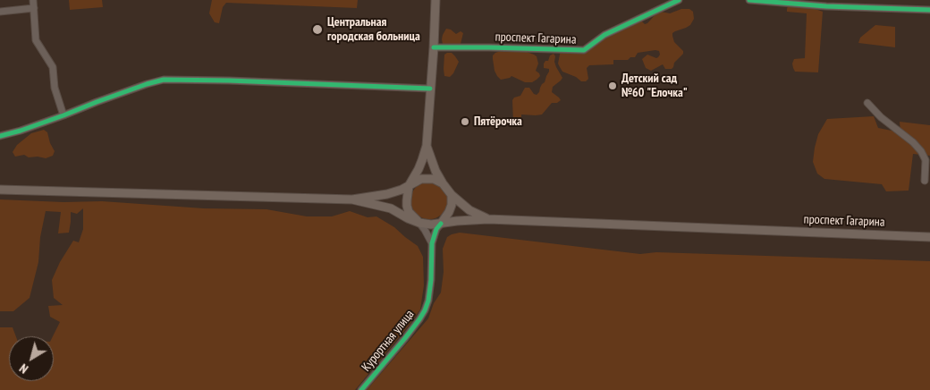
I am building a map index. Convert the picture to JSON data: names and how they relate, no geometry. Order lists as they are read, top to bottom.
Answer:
{
  "streets": {
    "main road": ["проспект Гагарина"],
    "street": ["Курортная улица"]
  },
  "crossings": [
    ["проспект Гагарина", "Курортная улица"]
  ],
  "places": ["Центральная городская больница", "Детский сад №60 \"Елочка\"", "Пятёрочка"],
  "north": "bottom left"
}
